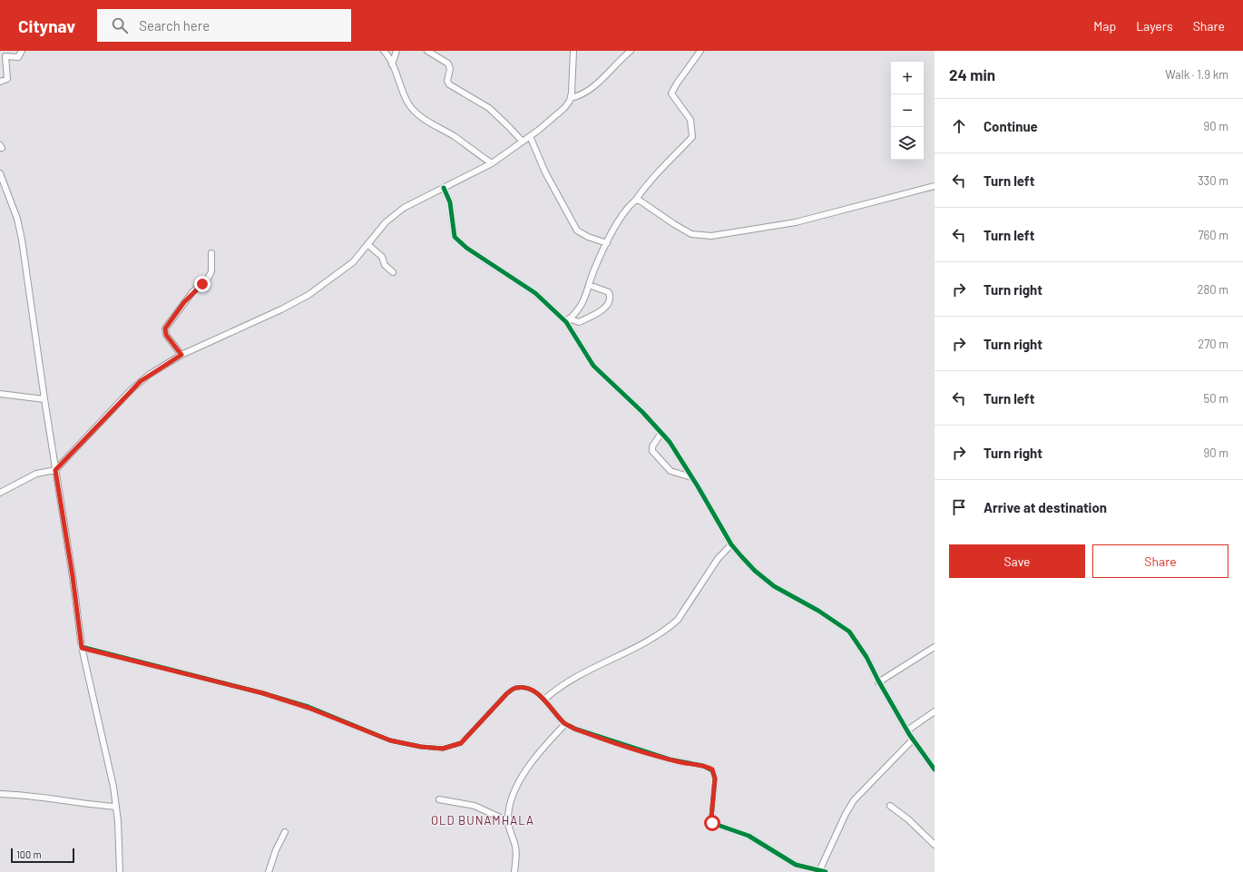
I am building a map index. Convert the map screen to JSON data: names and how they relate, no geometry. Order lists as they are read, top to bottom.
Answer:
{
  "districts": ["OLD BUNAMHALA"],
  "scale_bar": "100 m",
  "page": {
    "header": "Citynav",
    "search": "Search here",
    "nav": ["Map", "Layers", "Share"],
    "heading": ["24 min", "Walk · 1.9 km"],
    "map_buttons": ["+", "−"],
    "list": [
      ["Continue", "90 m"],
      ["Turn left", "330 m"],
      ["Turn left", "760 m"],
      ["Turn right", "280 m"],
      ["Turn right", "270 m"],
      ["Turn left", "50 m"],
      ["Turn right", "90 m"],
      "Arrive at destination"
    ],
    "buttons": ["Save", "Share"],
    "scale": "100 m"
  }
}
